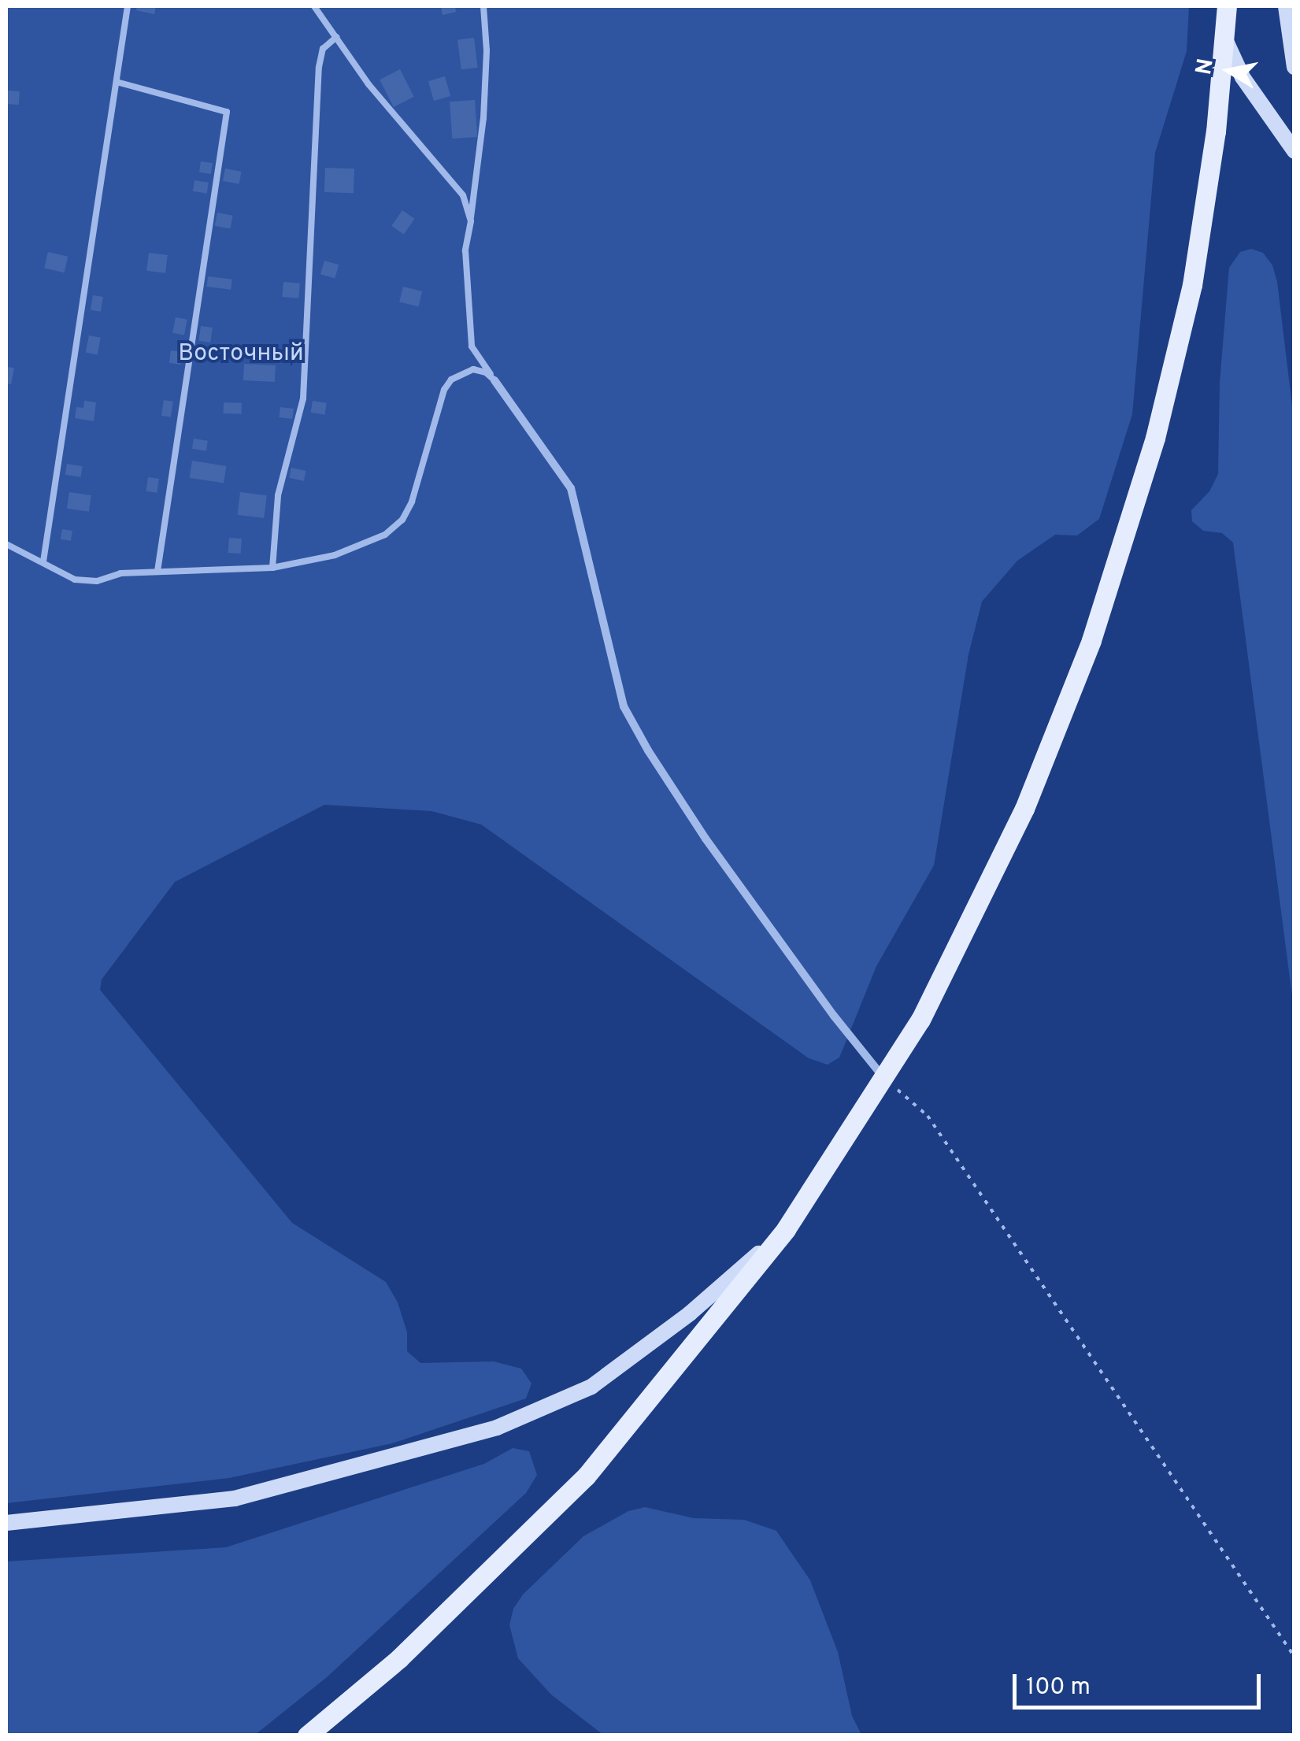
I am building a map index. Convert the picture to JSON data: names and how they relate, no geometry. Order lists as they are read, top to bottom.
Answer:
{
  "parks": ["Восточный"],
  "scale_bar": "100 m",
  "north": "left"
}
